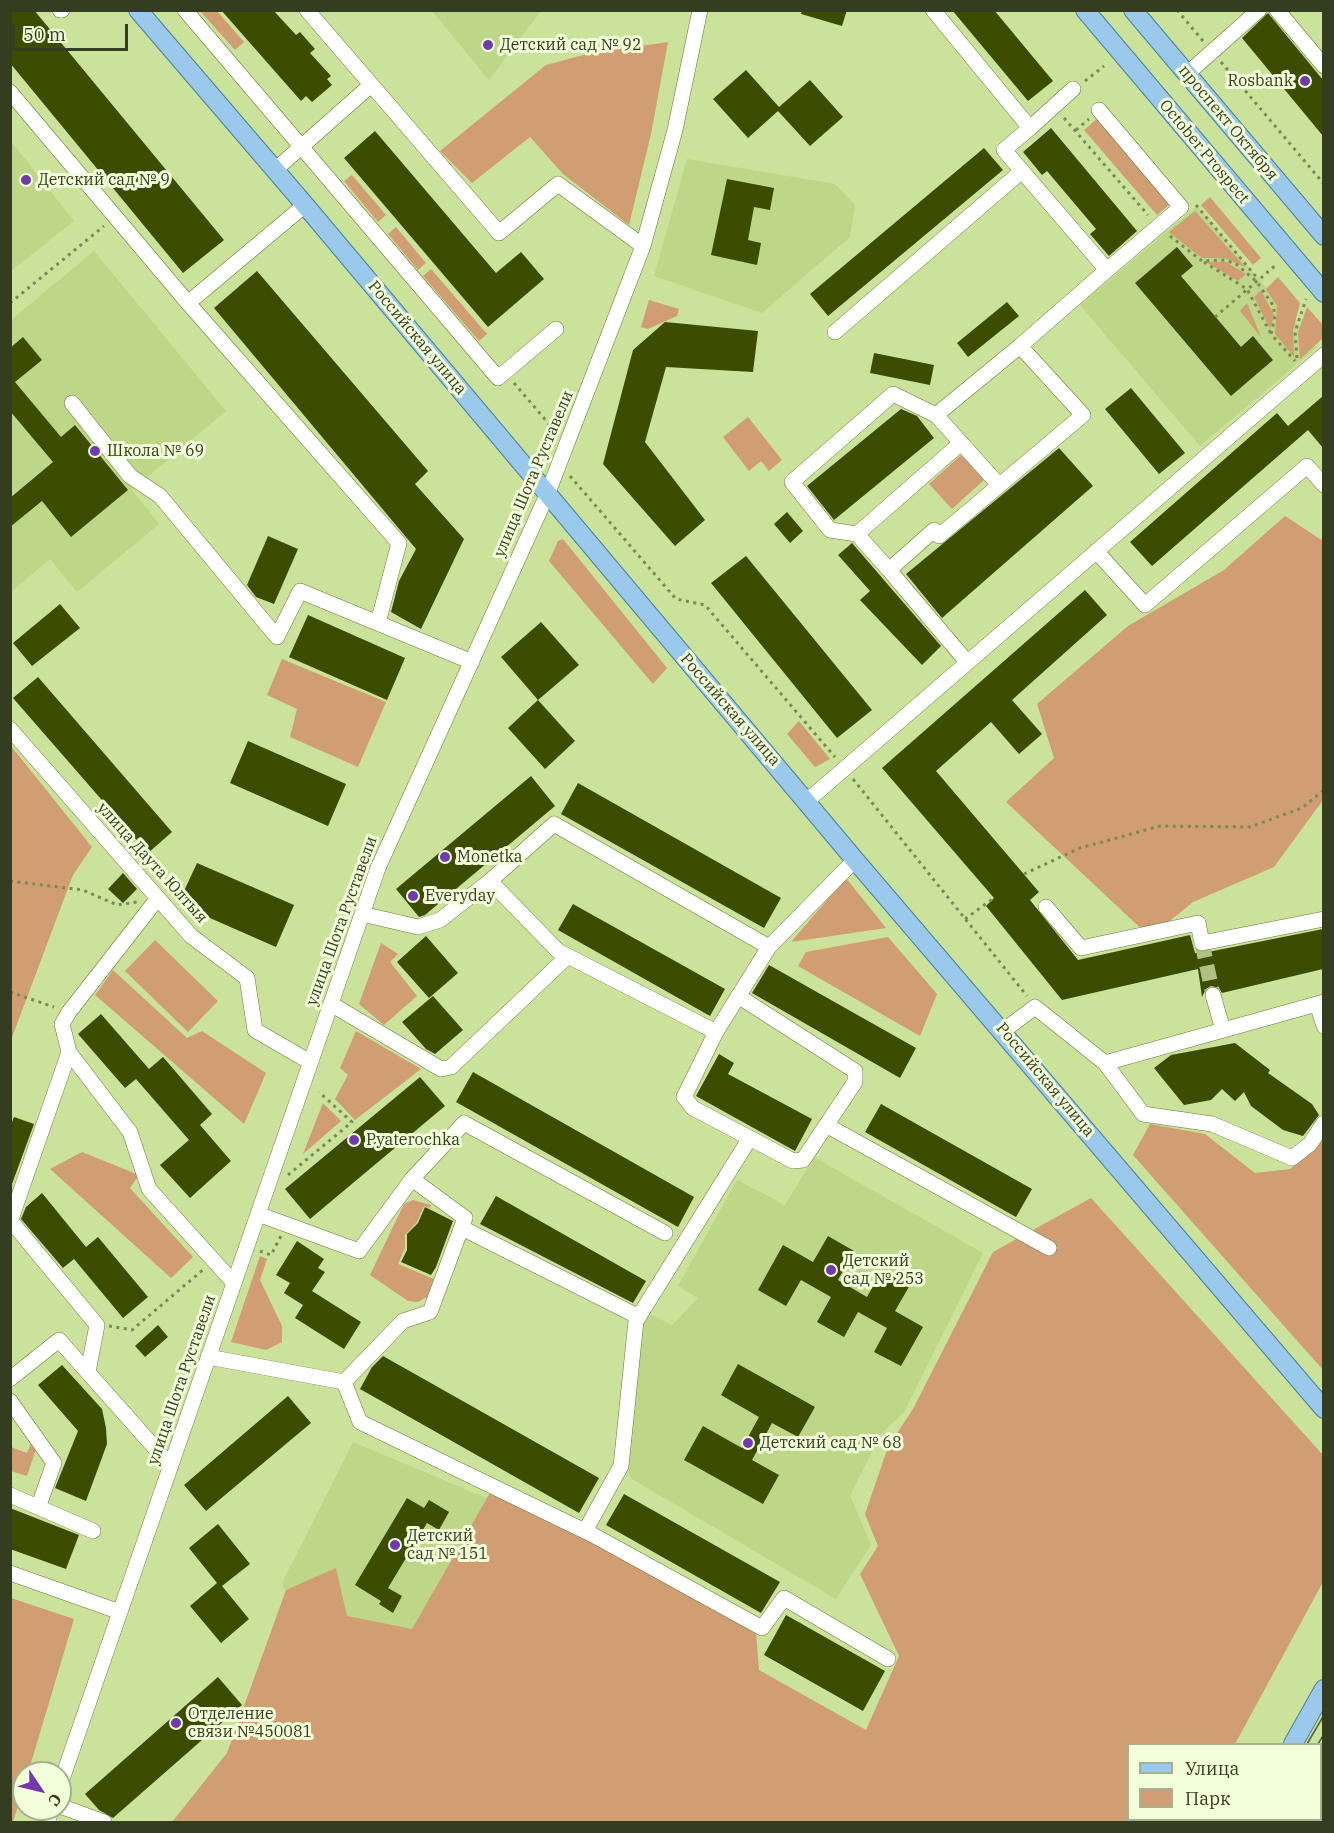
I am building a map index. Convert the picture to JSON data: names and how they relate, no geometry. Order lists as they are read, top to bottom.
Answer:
{
  "streets": {
    "main road": ["проспект Октября", "October Prospect", "Российская улица"],
    "street": ["улица Шота Руставели", "улица Даута Юлтыя"]
  },
  "crossings": [
    ["Российская улица", "улица Шота Руставели"],
    ["улица Шота Руставели", "улица Даута Юлтыя"]
  ],
  "places": [
    "Детский сад № 92",
    "Rosbank",
    "Детский сад № 9",
    "Школа № 69",
    "Monetka",
    "Everyday",
    "Pyaterochka",
    "Детский сад № 253",
    "Детский сад № 68",
    "Детский сад № 151",
    "Отделение связи №450081"
  ],
  "legend": ["Улица", "Парк"],
  "scale_bar": "50 m",
  "north": "bottom right"
}
